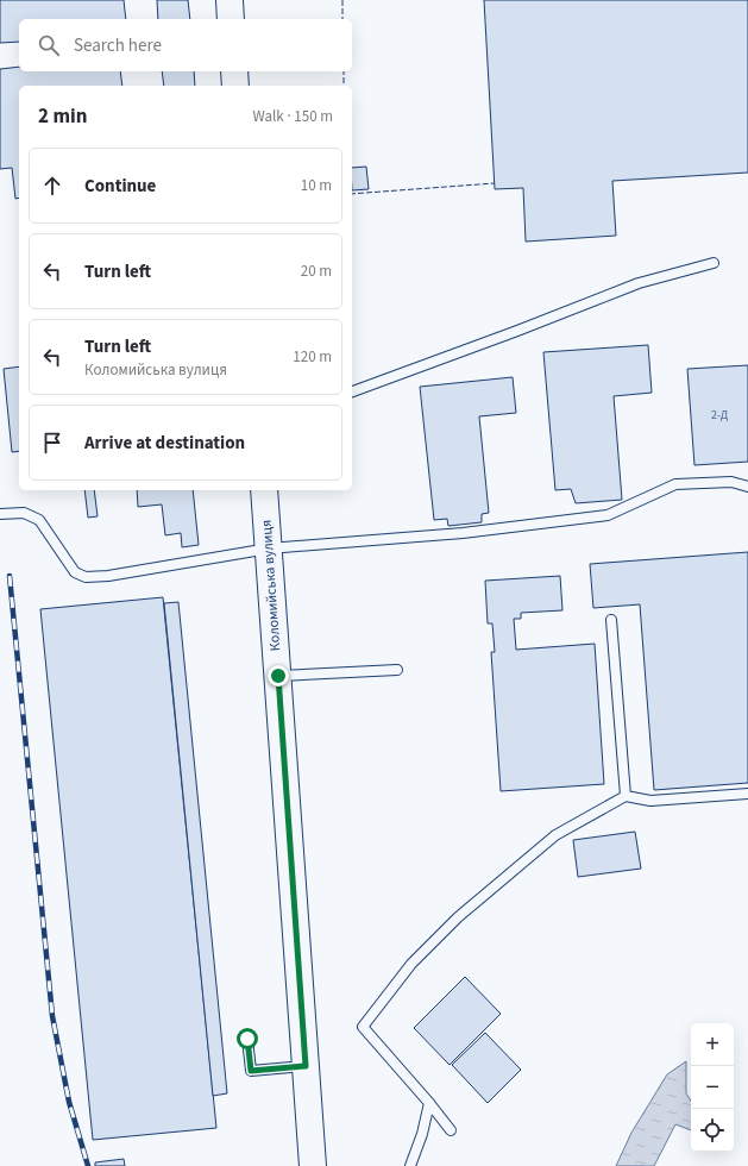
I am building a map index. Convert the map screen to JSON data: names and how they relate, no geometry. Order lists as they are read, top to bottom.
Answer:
{
  "streets": {
    "street": ["Коломийська вулиця"]
  },
  "house_numbers": ["2-Д"],
  "page": {
    "search": "Search here",
    "heading": ["2 min", "Walk · 150 m"],
    "list": [
      ["Continue", "10 m"],
      ["Turn left", "20 m"],
      ["Turn left", "Коломийська вулиця", "120 m"],
      "Arrive at destination"
    ],
    "map_buttons": ["+", "−"]
  }
}
